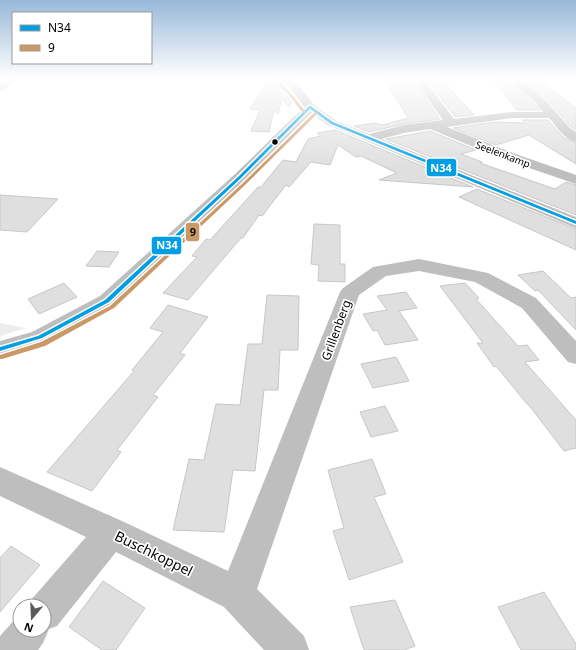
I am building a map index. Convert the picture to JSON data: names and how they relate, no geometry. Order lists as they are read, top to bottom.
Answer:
{
  "streets": {
    "street": ["Seelenkamp", "Grillenberg", "Buschkoppel"]
  },
  "crossings": [
    ["Grillenberg", "Buschkoppel"]
  ],
  "lines": ["transit line N34", "transit line 9"],
  "legend": ["N34", "9"],
  "north": "bottom"
}
